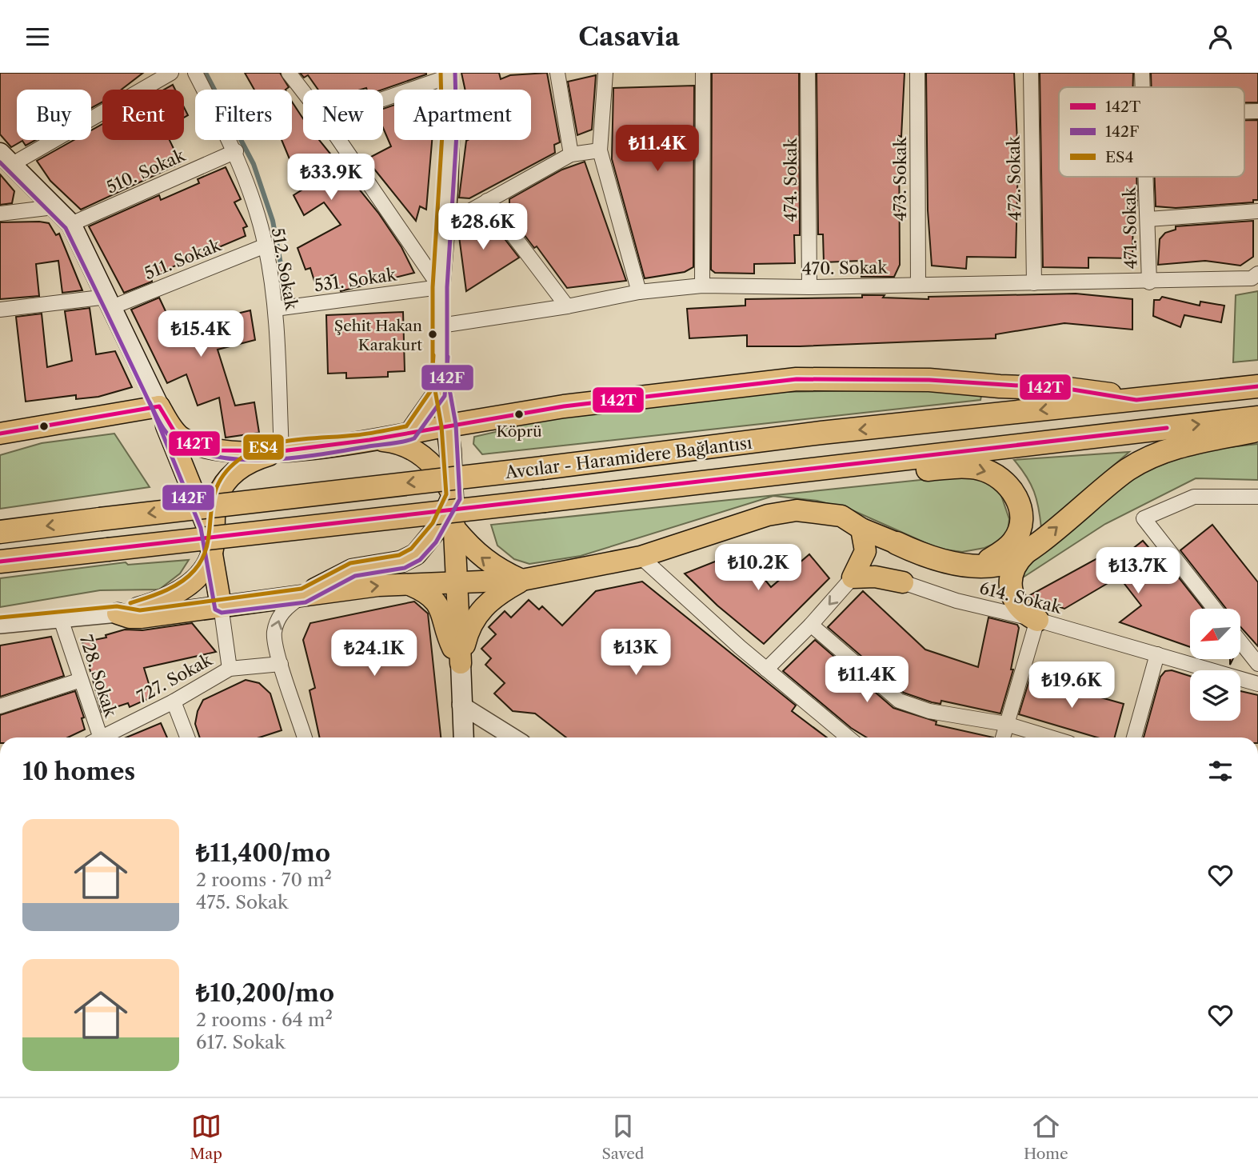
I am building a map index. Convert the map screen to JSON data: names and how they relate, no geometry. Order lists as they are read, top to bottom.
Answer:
{
  "streets": {
    "highway": ["Avcılar - Haramidere Bağlantısı"],
    "street": [
      "510. Sokak",
      "472. Sokak",
      "473. Sokak",
      "474. Sokak",
      "471. Sokak",
      "511. Sokak",
      "470. Sokak",
      "512. Sokak",
      "531. Sokak",
      "614. Sokak",
      "728. Sokak",
      "727. Sokak"
    ]
  },
  "crossings": [
    ["510. Sokak", "512. Sokak"],
    ["472. Sokak", "470. Sokak"],
    ["473. Sokak", "470. Sokak"],
    ["474. Sokak", "470. Sokak"],
    ["471. Sokak", "470. Sokak"],
    ["511. Sokak", "512. Sokak"],
    ["512. Sokak", "531. Sokak"]
  ],
  "places": ["Şehit Hakan Karakurt", "Köprü"],
  "lines": ["transit line 142F", "transit line ES4", "transit line 142T"],
  "legend": ["142T", "142F", "ES4"],
  "north": "bottom left",
  "page": {
    "header": "Casavia",
    "chip": [
      "Buy",
      "Rent",
      "Filters",
      "New",
      "Apartment"
    ],
    "price": [
      "₺11.4K",
      "₺33.9K",
      "₺28.6K",
      "₺15.4K",
      "₺10.2K",
      "₺13.7K",
      "₺13K",
      "₺24.1K",
      "₺11.4K",
      "₺19.6K"
    ],
    "heading": "10 homes",
    "list": [
      {
        "name": "₺11,400/mo",
        "note": "2 rooms · 70 m² · 475. Sokak"
      },
      {
        "name": "₺10,200/mo",
        "note": "2 rooms · 64 m² · 617. Sokak"
      }
    ],
    "tabs": ["Map", "Saved", "Home"]
  }
}
